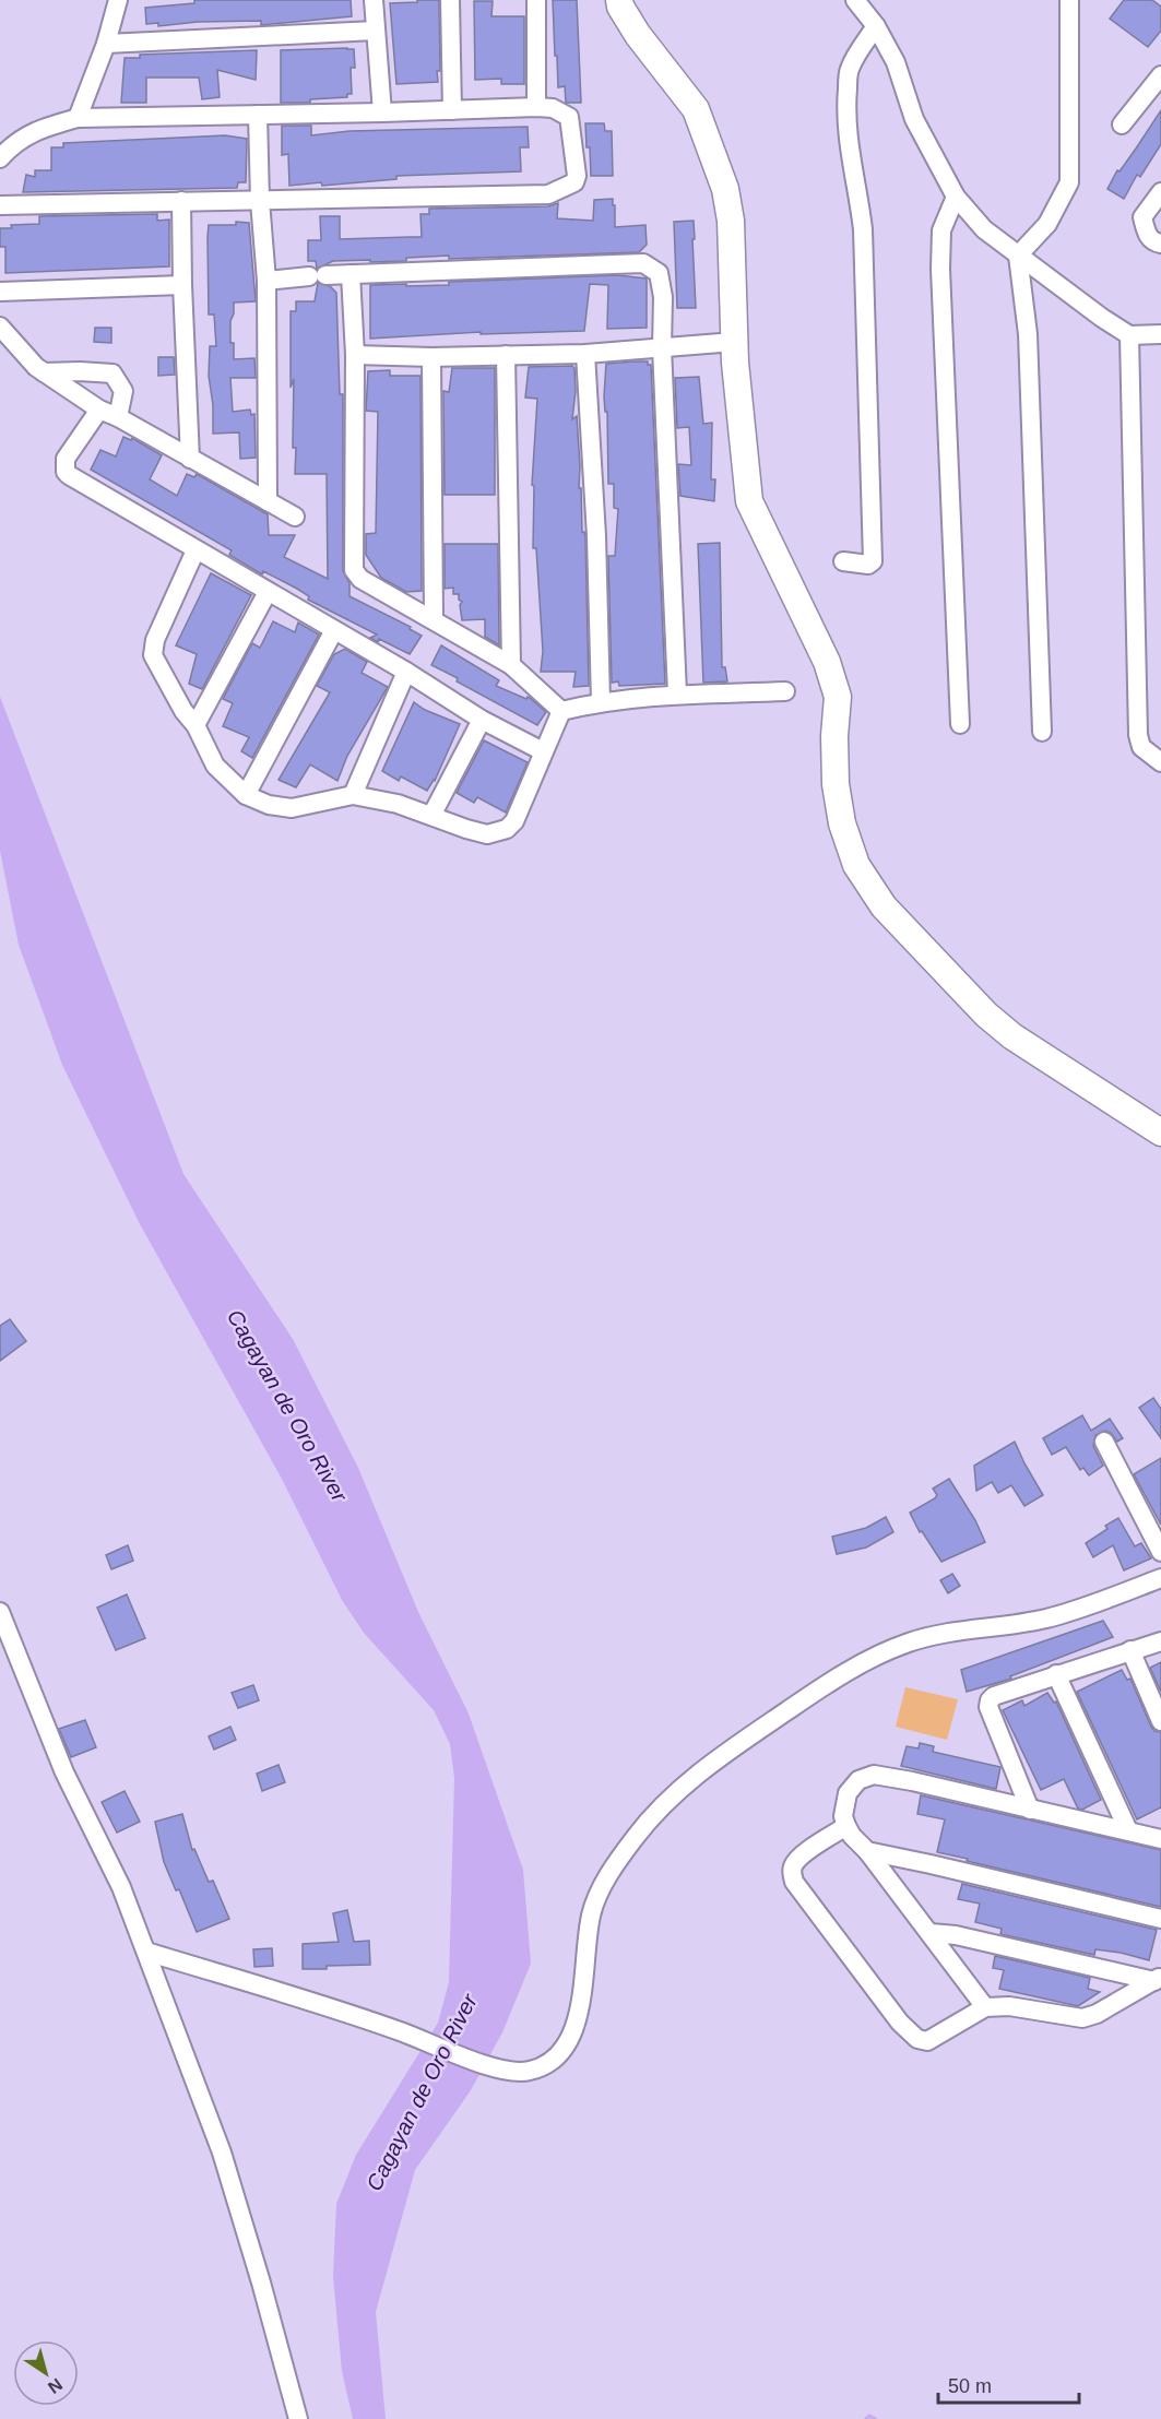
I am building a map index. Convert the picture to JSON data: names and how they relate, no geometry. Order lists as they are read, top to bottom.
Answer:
{
  "water": ["Cagayan de Oro River"],
  "scale_bar": "50 m",
  "north": "bottom right"
}
